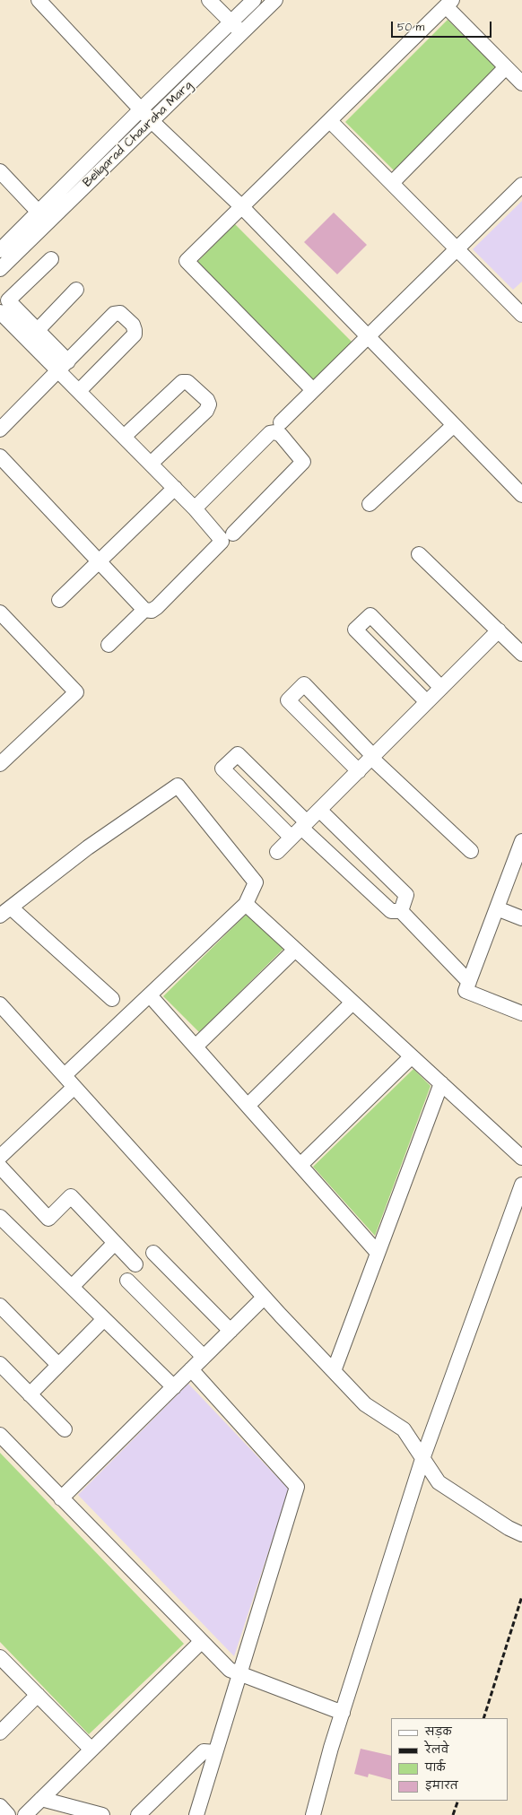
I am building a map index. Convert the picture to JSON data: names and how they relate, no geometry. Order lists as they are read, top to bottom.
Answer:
{
  "streets": {
    "street": ["Beligarad Chauraha Marg"]
  },
  "legend": [
    "सड़क",
    "रेलवे",
    "पार्क",
    "इमारत"
  ],
  "scale_bar": "50 m"
}
